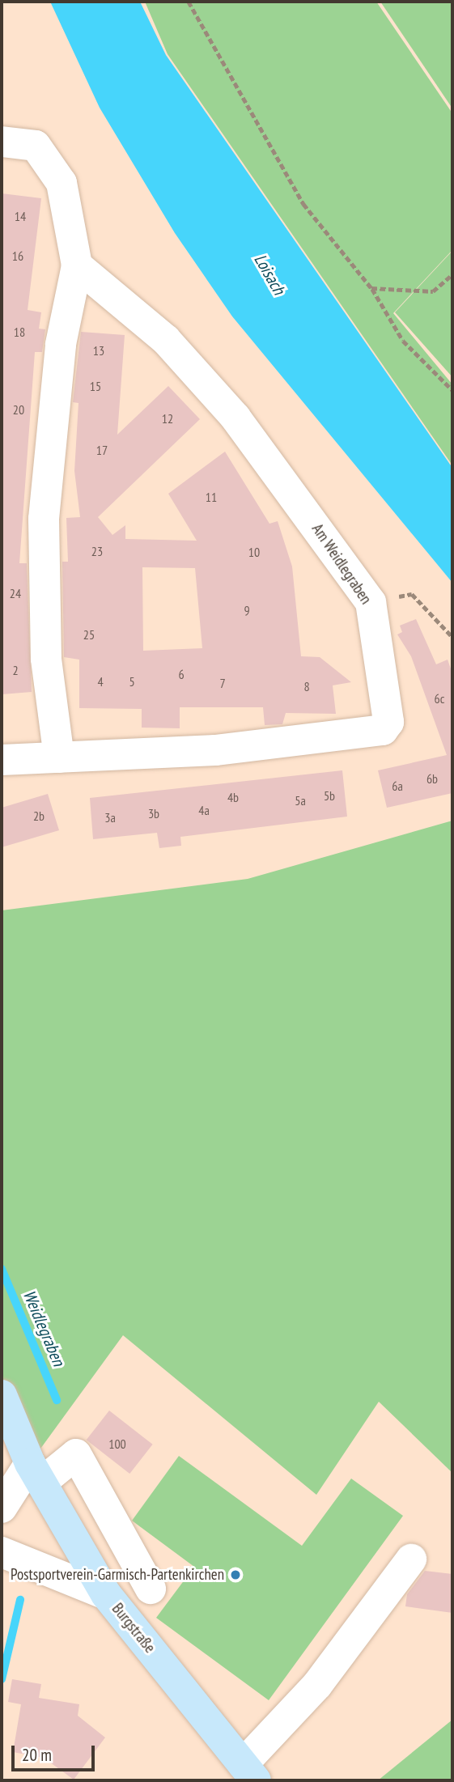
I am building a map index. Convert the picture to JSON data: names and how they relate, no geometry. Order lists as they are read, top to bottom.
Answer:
{
  "streets": {
    "main road": ["Burgstraße"],
    "street": ["Am Weidlegraben"]
  },
  "water": ["Loisach", "Weidlegraben"],
  "places": ["Postsportverein-Garmisch-Partenkirchen"],
  "house_numbers": [
    "14",
    "16",
    "18",
    "13",
    "15",
    "20",
    "12",
    "17",
    "11",
    "23",
    "10",
    "24",
    "9",
    "25",
    "2",
    "6",
    "4",
    "5",
    "7",
    "8",
    "6c",
    "6b",
    "6a",
    "5b",
    "4b",
    "5a",
    "4a",
    "3b",
    "2b",
    "3a",
    "100"
  ],
  "scale_bar": "20 m"
}
